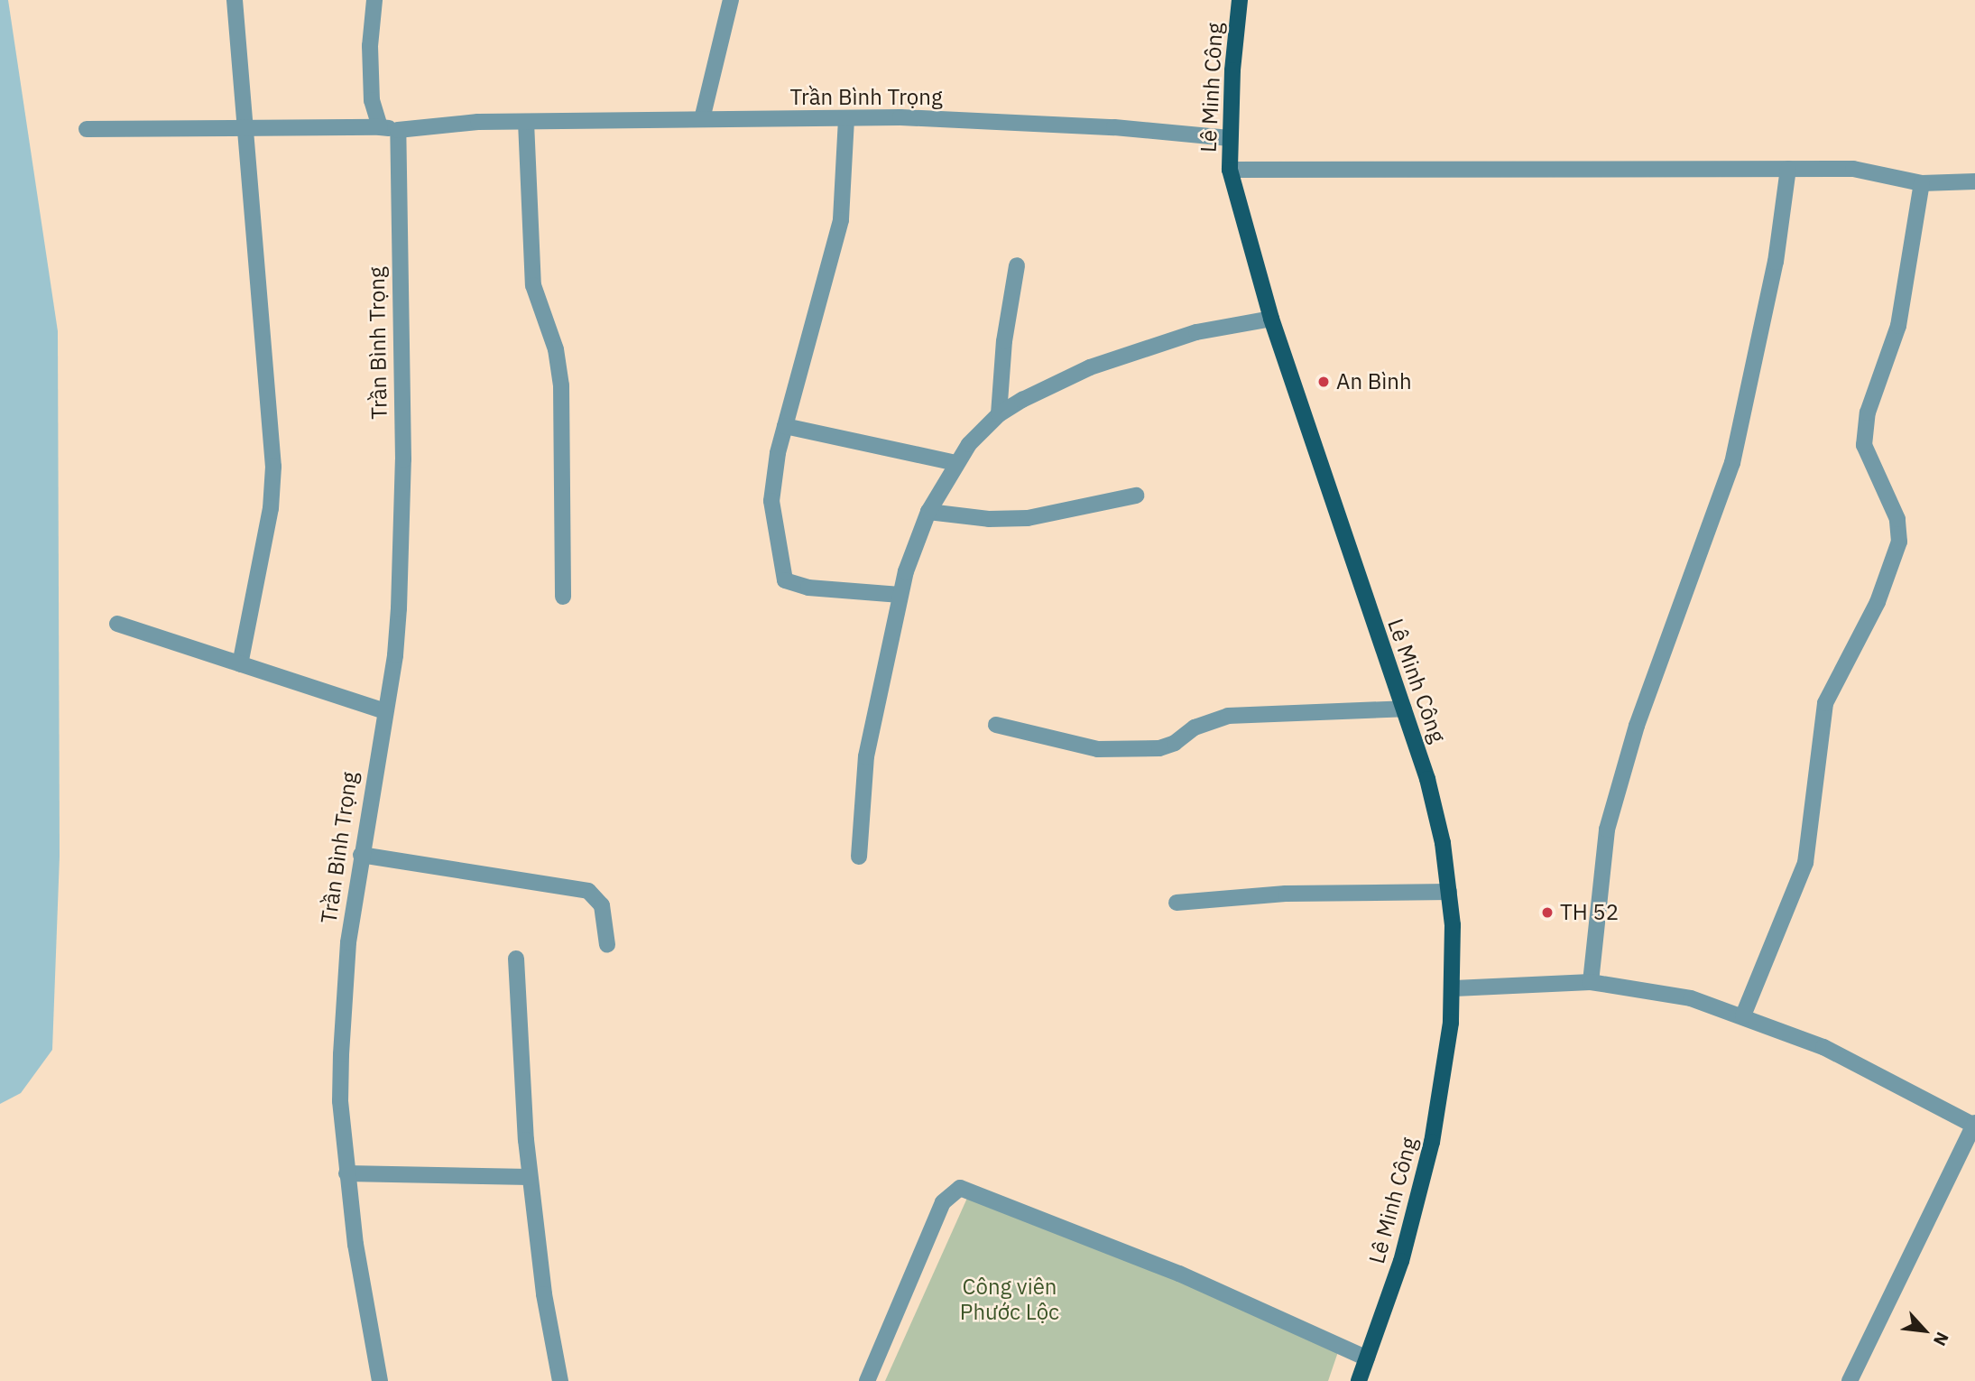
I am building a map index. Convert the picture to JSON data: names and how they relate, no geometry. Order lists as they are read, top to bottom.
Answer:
{
  "streets": {
    "main road": ["Lê Minh Công"],
    "street": ["Trần Bình Trọng"]
  },
  "crossings": [
    ["Lê Minh Công", "Trần Bình Trọng"]
  ],
  "parks": ["Công viên Phước Lộc"],
  "places": ["An Bình", "TH 52"],
  "north": "bottom right"
}
